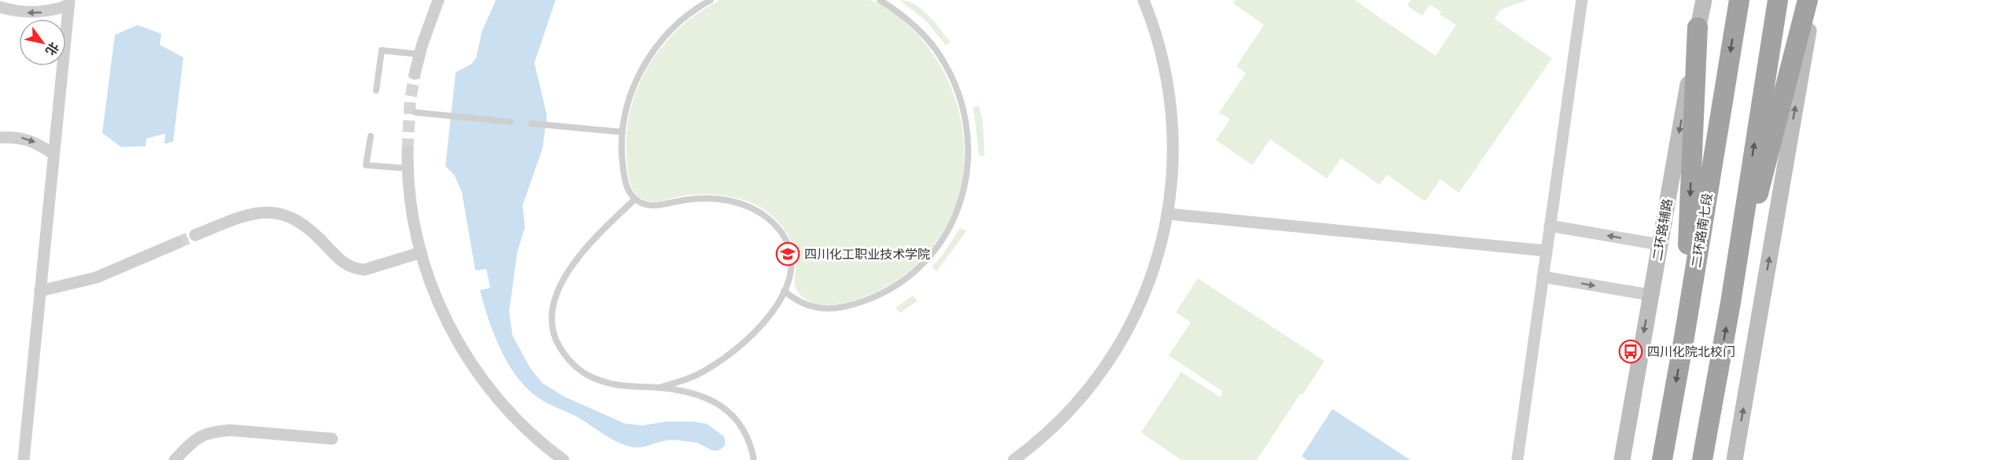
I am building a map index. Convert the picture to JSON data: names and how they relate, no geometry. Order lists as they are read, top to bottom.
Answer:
{
  "streets": {
    "highway": ["二环路南七段"],
    "main road": ["二环路辅路"]
  },
  "places": {
    "school or university": ["四川化工职业技术学院"],
    "bus stop": ["四川化院北校门"]
  },
  "north": "bottom right"
}
